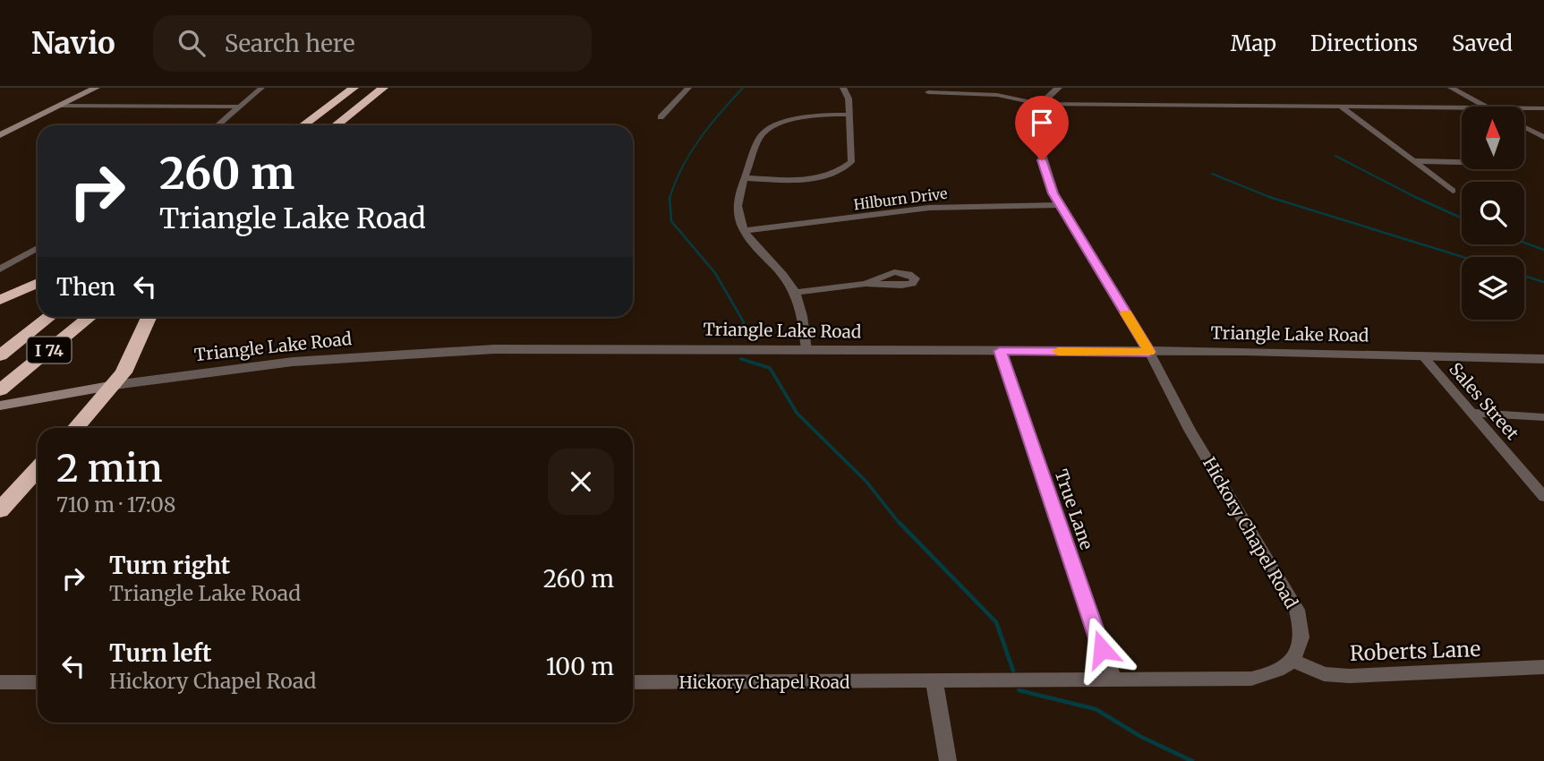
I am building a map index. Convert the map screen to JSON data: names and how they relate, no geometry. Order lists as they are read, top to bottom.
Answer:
{
  "streets": {
    "highway": ["I 74"],
    "main road": ["Triangle Lake Road"],
    "street": [
      "Hilburn Drive",
      "Sales Street",
      "True Lane",
      "Hickory Chapel Road",
      "Roberts Lane"
    ]
  },
  "crossings": [
    ["Hilburn Drive", "Hickory Chapel Road"],
    ["Triangle Lake Road", "Sales Street"],
    ["Triangle Lake Road", "True Lane"],
    ["Triangle Lake Road", "Hickory Chapel Road"],
    ["True Lane", "Hickory Chapel Road"],
    ["Hickory Chapel Road", "Roberts Lane"]
  ],
  "north": "top",
  "page": {
    "header": "Navio",
    "search": "Search here",
    "nav": ["Map", "Directions", "Saved"],
    "turn": ["260 m", "Triangle Lake Road"],
    "then": "Then",
    "heading": ["2 min", "710 m · 17:08"],
    "list": [
      {
        "name": "Turn right",
        "note": "Triangle Lake Road",
        "value": "260 m"
      },
      {
        "name": "Turn left",
        "note": "Hickory Chapel Road",
        "value": "100 m"
      }
    ]
  }
}
